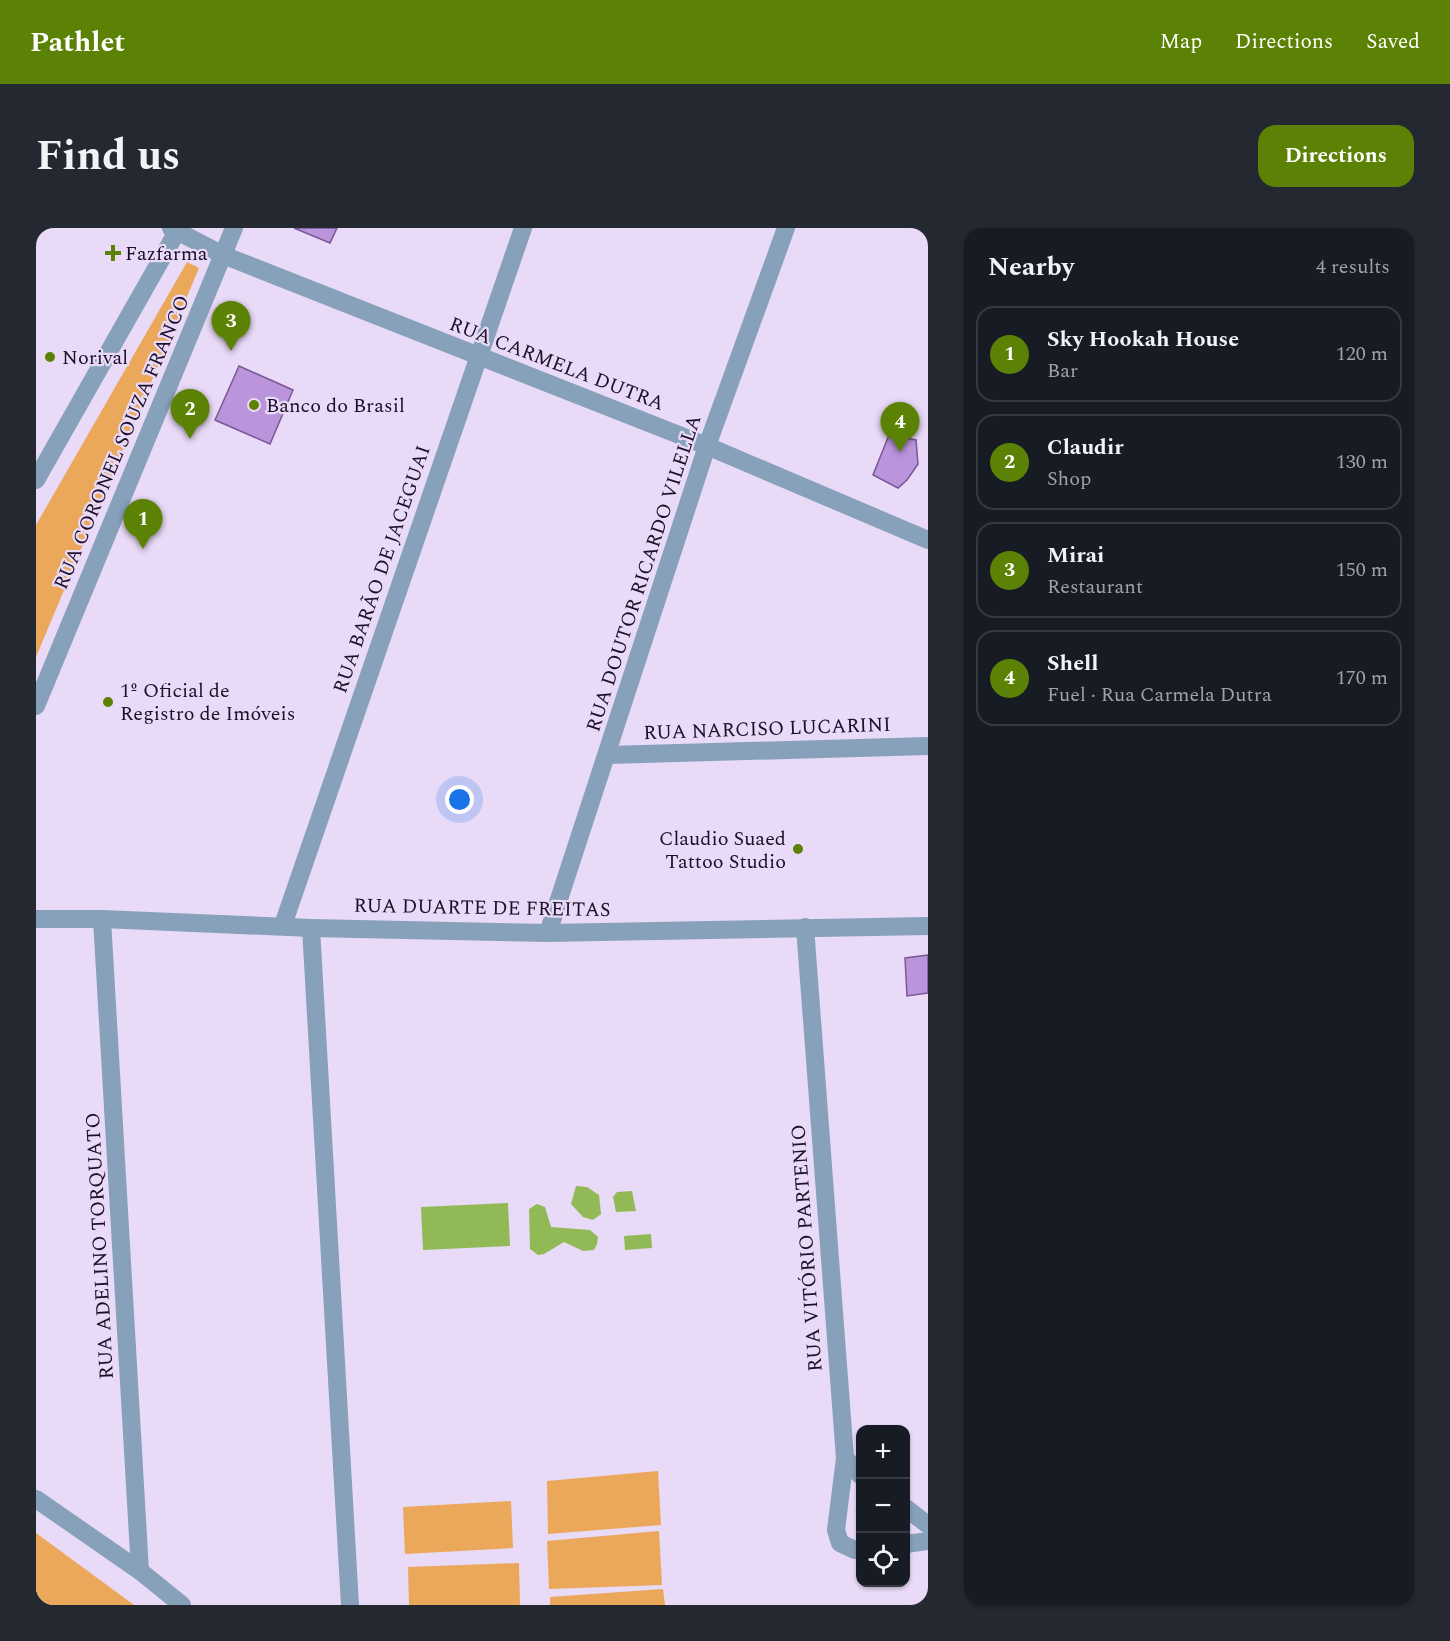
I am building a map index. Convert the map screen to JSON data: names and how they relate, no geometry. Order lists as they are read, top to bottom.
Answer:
{
  "streets": {
    "street": [
      "RUA CARMELA DUTRA",
      "RUA CORONEL SOUZA FRANCO",
      "RUA BARÃO DE JACEGUAI",
      "RUA DOUTOR RICARDO VILELLA",
      "RUA NARCISO LUCARINI",
      "RUA DUARTE DE FREITAS",
      "RUA ADELINO TORQUATO",
      "RUA VITÓRIO PARTENIO"
    ]
  },
  "crossings": [
    ["RUA CARMELA DUTRA", "RUA CORONEL SOUZA FRANCO"],
    ["RUA CARMELA DUTRA", "RUA BARÃO DE JACEGUAI"],
    ["RUA CARMELA DUTRA", "RUA DOUTOR RICARDO VILELLA"],
    ["RUA BARÃO DE JACEGUAI", "RUA DUARTE DE FREITAS"],
    ["RUA DOUTOR RICARDO VILELLA", "RUA NARCISO LUCARINI"],
    ["RUA DOUTOR RICARDO VILELLA", "RUA DUARTE DE FREITAS"],
    ["RUA DUARTE DE FREITAS", "RUA ADELINO TORQUATO"],
    ["RUA DUARTE DE FREITAS", "RUA VITÓRIO PARTENIO"]
  ],
  "places": {
    "health": ["Fazfarma"],
    "other": [
      "Norival",
      "Banco do Brasil",
      "1º Oficial de Registro de Imóveis",
      "Claudio Suaed Tattoo Studio"
    ]
  },
  "page": {
    "header": "Pathlet",
    "nav": ["Map", "Directions", "Saved"],
    "title": "Find us",
    "buttons": "Directions",
    "heading": ["Nearby", "4 results"],
    "pins": [
      "3",
      "2",
      "4",
      "1"
    ],
    "list": [
      {
        "mark": "1",
        "name": "Sky Hookah House",
        "note": "Bar",
        "value": "120 m"
      },
      {
        "mark": "2",
        "name": "Claudir",
        "note": "Shop",
        "value": "130 m"
      },
      {
        "mark": "3",
        "name": "Mirai",
        "note": "Restaurant",
        "value": "150 m"
      },
      {
        "mark": "4",
        "name": "Shell",
        "note": "Fuel · Rua Carmela Dutra",
        "value": "170 m"
      }
    ],
    "map_buttons": ["+", "−"]
  }
}
